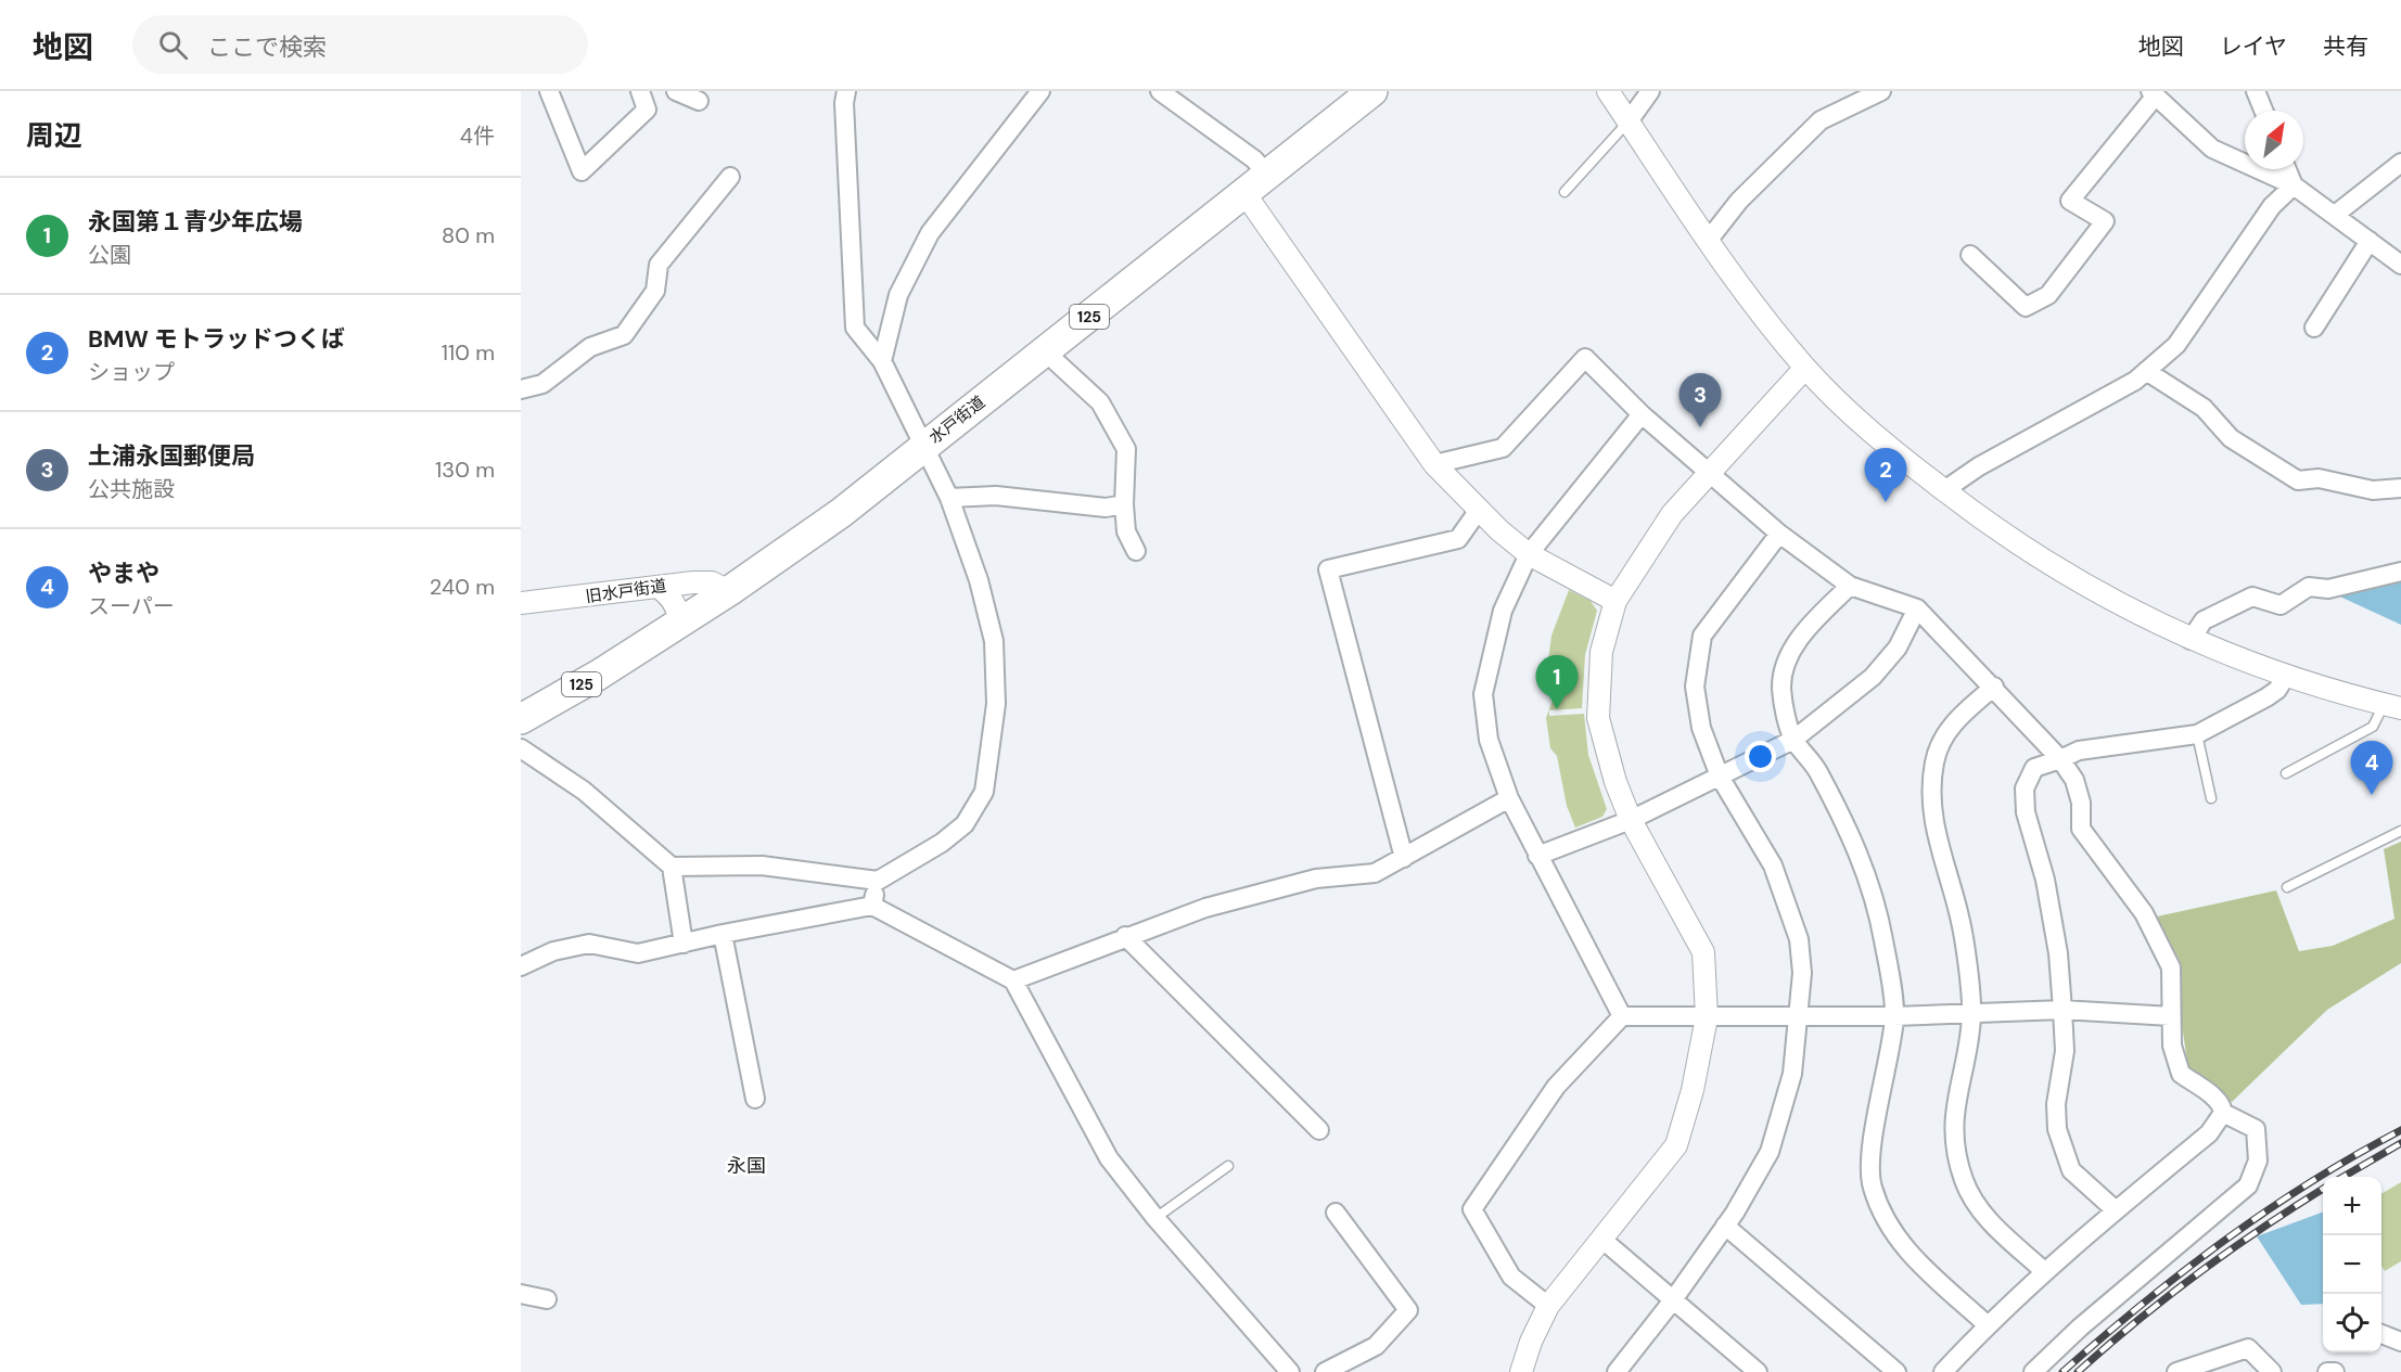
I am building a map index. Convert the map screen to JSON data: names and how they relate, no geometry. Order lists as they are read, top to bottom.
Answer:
{
  "streets": {
    "highway": ["125", "水戸街道"],
    "street": ["旧水戸街道"]
  },
  "crossings": [
    ["水戸街道", "旧水戸街道"]
  ],
  "districts": ["永国"],
  "north": "top right",
  "page": {
    "header": "地図",
    "search": "ここで検索",
    "nav": ["地図", "レイヤ", "共有"],
    "heading": ["周辺", "4件"],
    "list": [
      {
        "mark": "1",
        "name": "永国第１青少年広場",
        "note": "公園",
        "value": "80 m"
      },
      {
        "mark": "2",
        "name": "BMW モトラッドつくば",
        "note": "ショップ",
        "value": "110 m"
      },
      {
        "mark": "3",
        "name": "土浦永国郵便局",
        "note": "公共施設",
        "value": "130 m"
      },
      {
        "mark": "4",
        "name": "やまや",
        "note": "スーパー",
        "value": "240 m"
      }
    ],
    "pins": [
      "3",
      "2",
      "1",
      "4"
    ],
    "map_buttons": ["+", "−"]
  }
}
